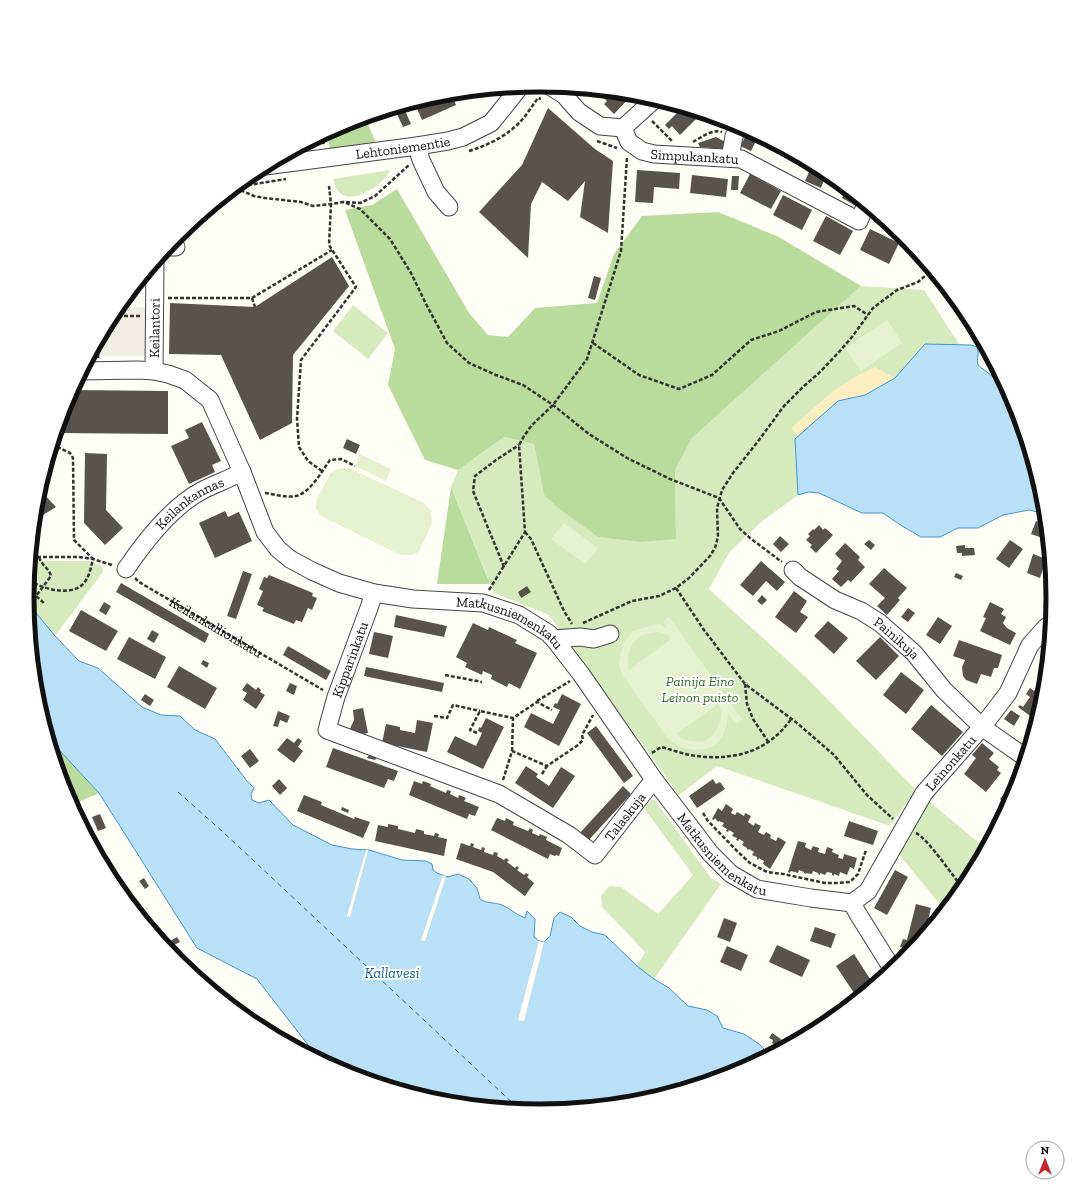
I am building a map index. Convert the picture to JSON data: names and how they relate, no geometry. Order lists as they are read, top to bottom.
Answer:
{
  "streets": {
    "street": [
      "Lehtoniementie",
      "Simpukankatu",
      "Keilantori",
      "Keilankannas",
      "Matkusniemenkatu",
      "Painikuja",
      "Kipparinkatu",
      "Leinonkatu",
      "Talaskuja"
    ],
    "path": ["Keilankallionkatu"]
  },
  "crossings": [
    ["Keilantori", "Matkusniemenkatu"],
    ["Keilankannas", "Keilankallionkatu"],
    ["Keilankannas", "Matkusniemenkatu"],
    ["Keilankallionkatu", "Kipparinkatu"],
    ["Matkusniemenkatu", "Kipparinkatu"],
    ["Matkusniemenkatu", "Leinonkatu"],
    ["Matkusniemenkatu", "Talaskuja"],
    ["Painikuja", "Leinonkatu"],
    ["Kipparinkatu", "Talaskuja"]
  ],
  "water": ["Kallavesi"],
  "parks": ["Painija Eino Leinon puisto"],
  "north": "top"
}
